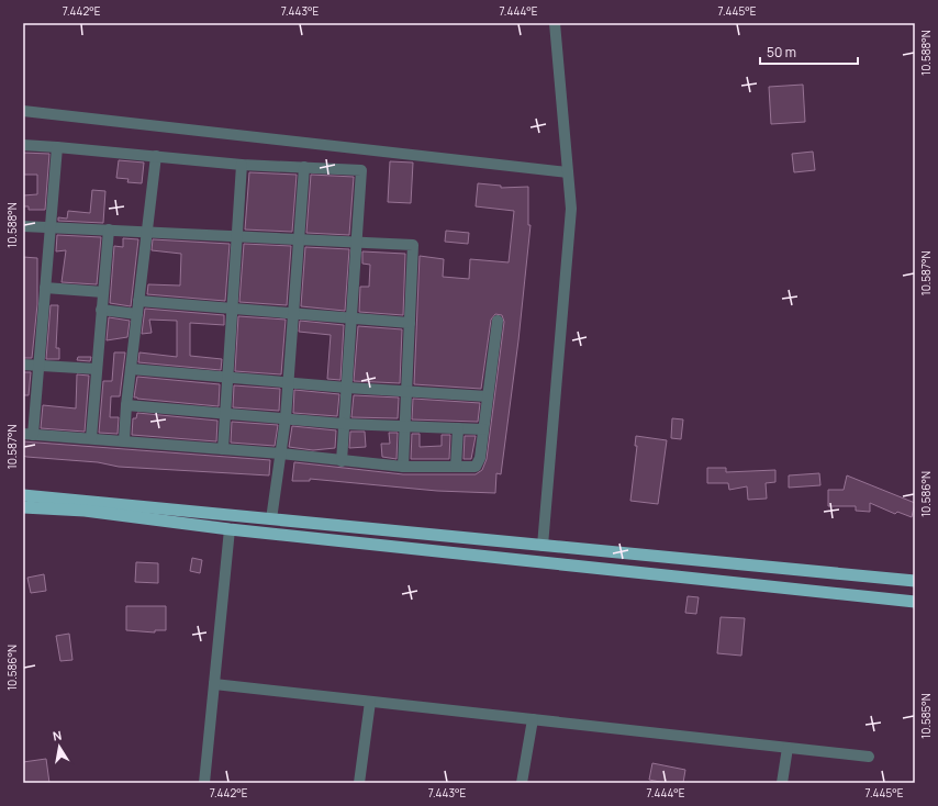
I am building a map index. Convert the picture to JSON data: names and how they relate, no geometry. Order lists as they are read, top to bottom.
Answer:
{
  "scale_bar": "50 m",
  "north": "top",
  "coordinates": [
    "7.442°E",
    "7.443°E",
    "7.444°E",
    "7.445°E",
    "10.588°N",
    "10.587°N",
    "10.586°N",
    "10.585°N"
  ]
}
